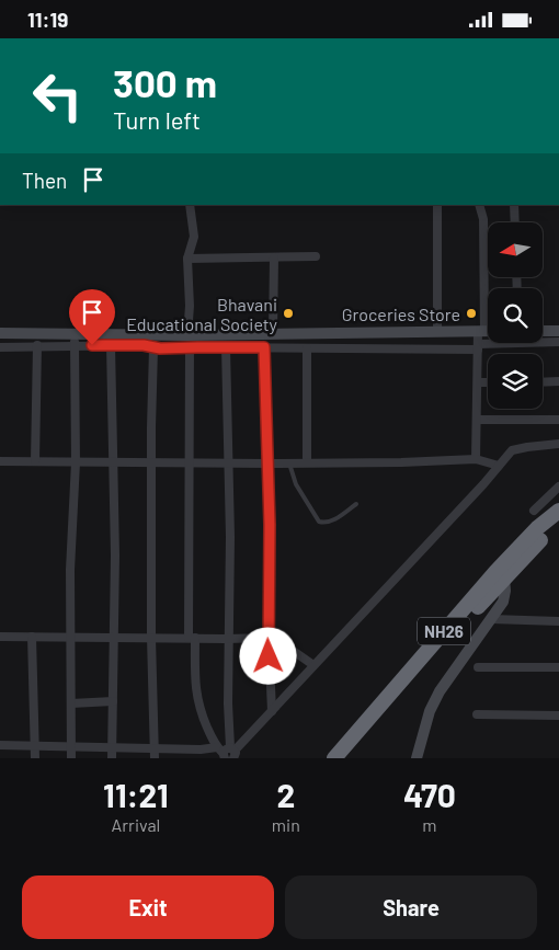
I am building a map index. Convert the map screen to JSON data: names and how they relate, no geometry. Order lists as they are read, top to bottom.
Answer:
{
  "streets": {
    "highway": ["NH26"]
  },
  "places": ["Bhavani Educational Society", "Groceries Store"],
  "north": "left",
  "page": {
    "status": "11:19",
    "turn": ["300 m", "Turn left"],
    "then": "Then",
    "eta": [
      "11:21",
      "Arrival",
      "2",
      "min",
      "470",
      "m"
    ],
    "buttons": ["Exit", "Share"]
  }
}
